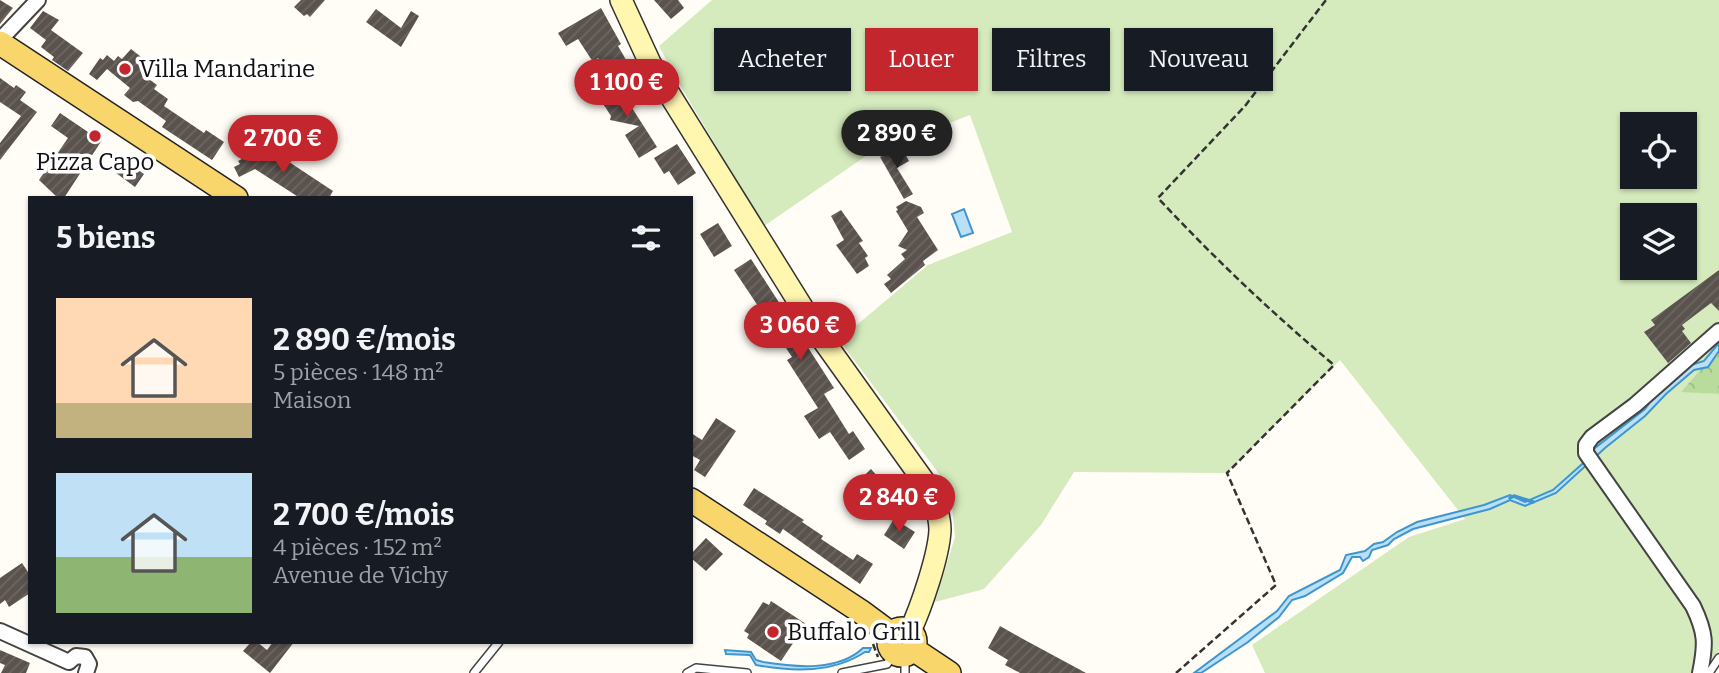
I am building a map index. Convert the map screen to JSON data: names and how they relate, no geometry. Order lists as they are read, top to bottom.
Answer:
{
  "places": ["Villa Mandarine", "Pizza Capo", "Buffalo Grill"],
  "page": {
    "chip": [
      "Acheter",
      "Louer",
      "Filtres",
      "Nouveau"
    ],
    "price": [
      "1 100 €",
      "2 890 €",
      "2 700 €",
      "3 060 €",
      "2 840 €"
    ],
    "heading": "5 biens",
    "list": [
      {
        "name": "2 890 €/mois",
        "note": "5 pièces · 148 m² · Maison"
      },
      {
        "name": "2 700 €/mois",
        "note": "4 pièces · 152 m² · Avenue de Vichy"
      }
    ]
  }
}
